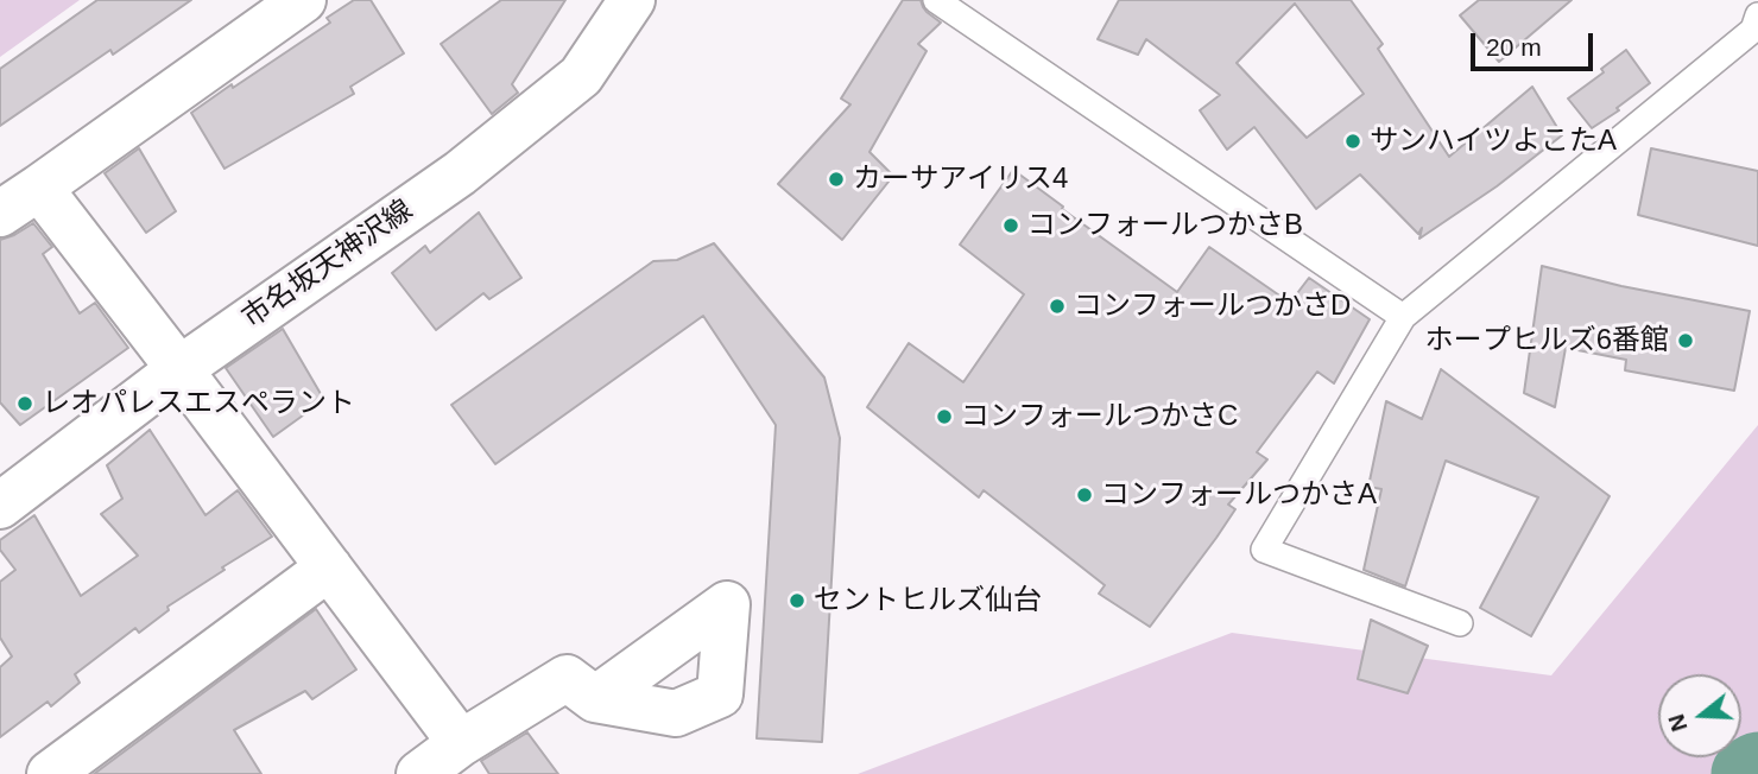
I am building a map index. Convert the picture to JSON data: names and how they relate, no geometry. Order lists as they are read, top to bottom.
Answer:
{
  "streets": {
    "street": ["市名坂天神沢線"]
  },
  "places": [
    "サンハイツよこたA",
    "カーサアイリス4",
    "コンフォールつかさB",
    "コンフォールつかさD",
    "ホープヒルズ6番館",
    "レオパレスエスペラント",
    "コンフォールつかさC",
    "コンフォールつかさA",
    "セントヒルズ仙台"
  ],
  "scale_bar": "20 m",
  "north": "left"
}
